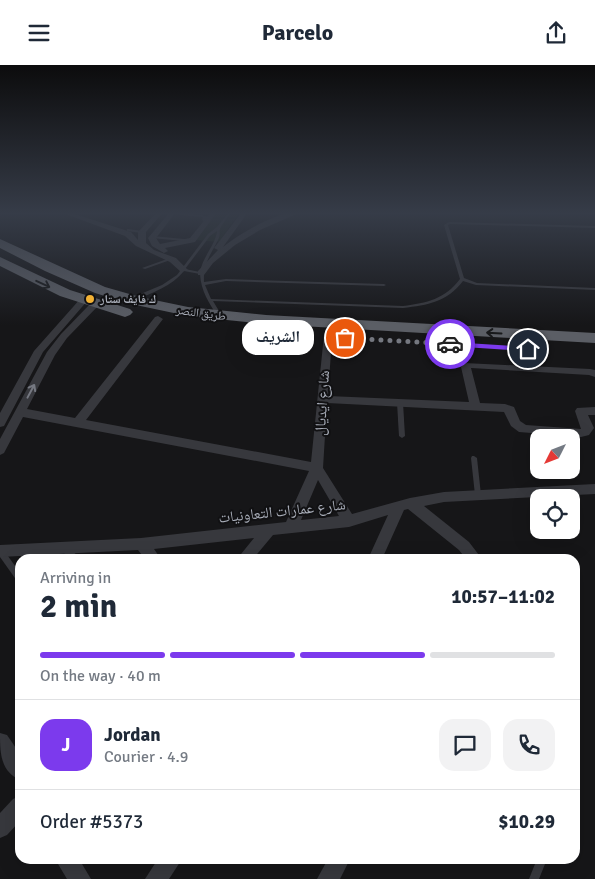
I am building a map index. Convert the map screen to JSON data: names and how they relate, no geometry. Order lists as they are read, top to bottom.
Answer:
{
  "streets": {
    "highway": ["طريق النصر"],
    "street": ["شارع ايديال", "شارع عمارات التعاونيات"]
  },
  "crossings": [
    ["طريق النصر", "شارع ايديال"],
    ["شارع ايديال", "شارع عمارات التعاونيات"]
  ],
  "places": ["ك فايف ستار", "الشريف"],
  "north": "bottom left",
  "page": {
    "header": "Parcelo",
    "bubble": "الشريف",
    "heading": ["2 min", "Arriving in", "10:57–11:02"],
    "panel": [
      "Jordan",
      "Courier · 4.9",
      "Order #5373",
      "$10.29"
    ],
    "bar": "On the way · 40 m",
    "round": "J"
  }
}
